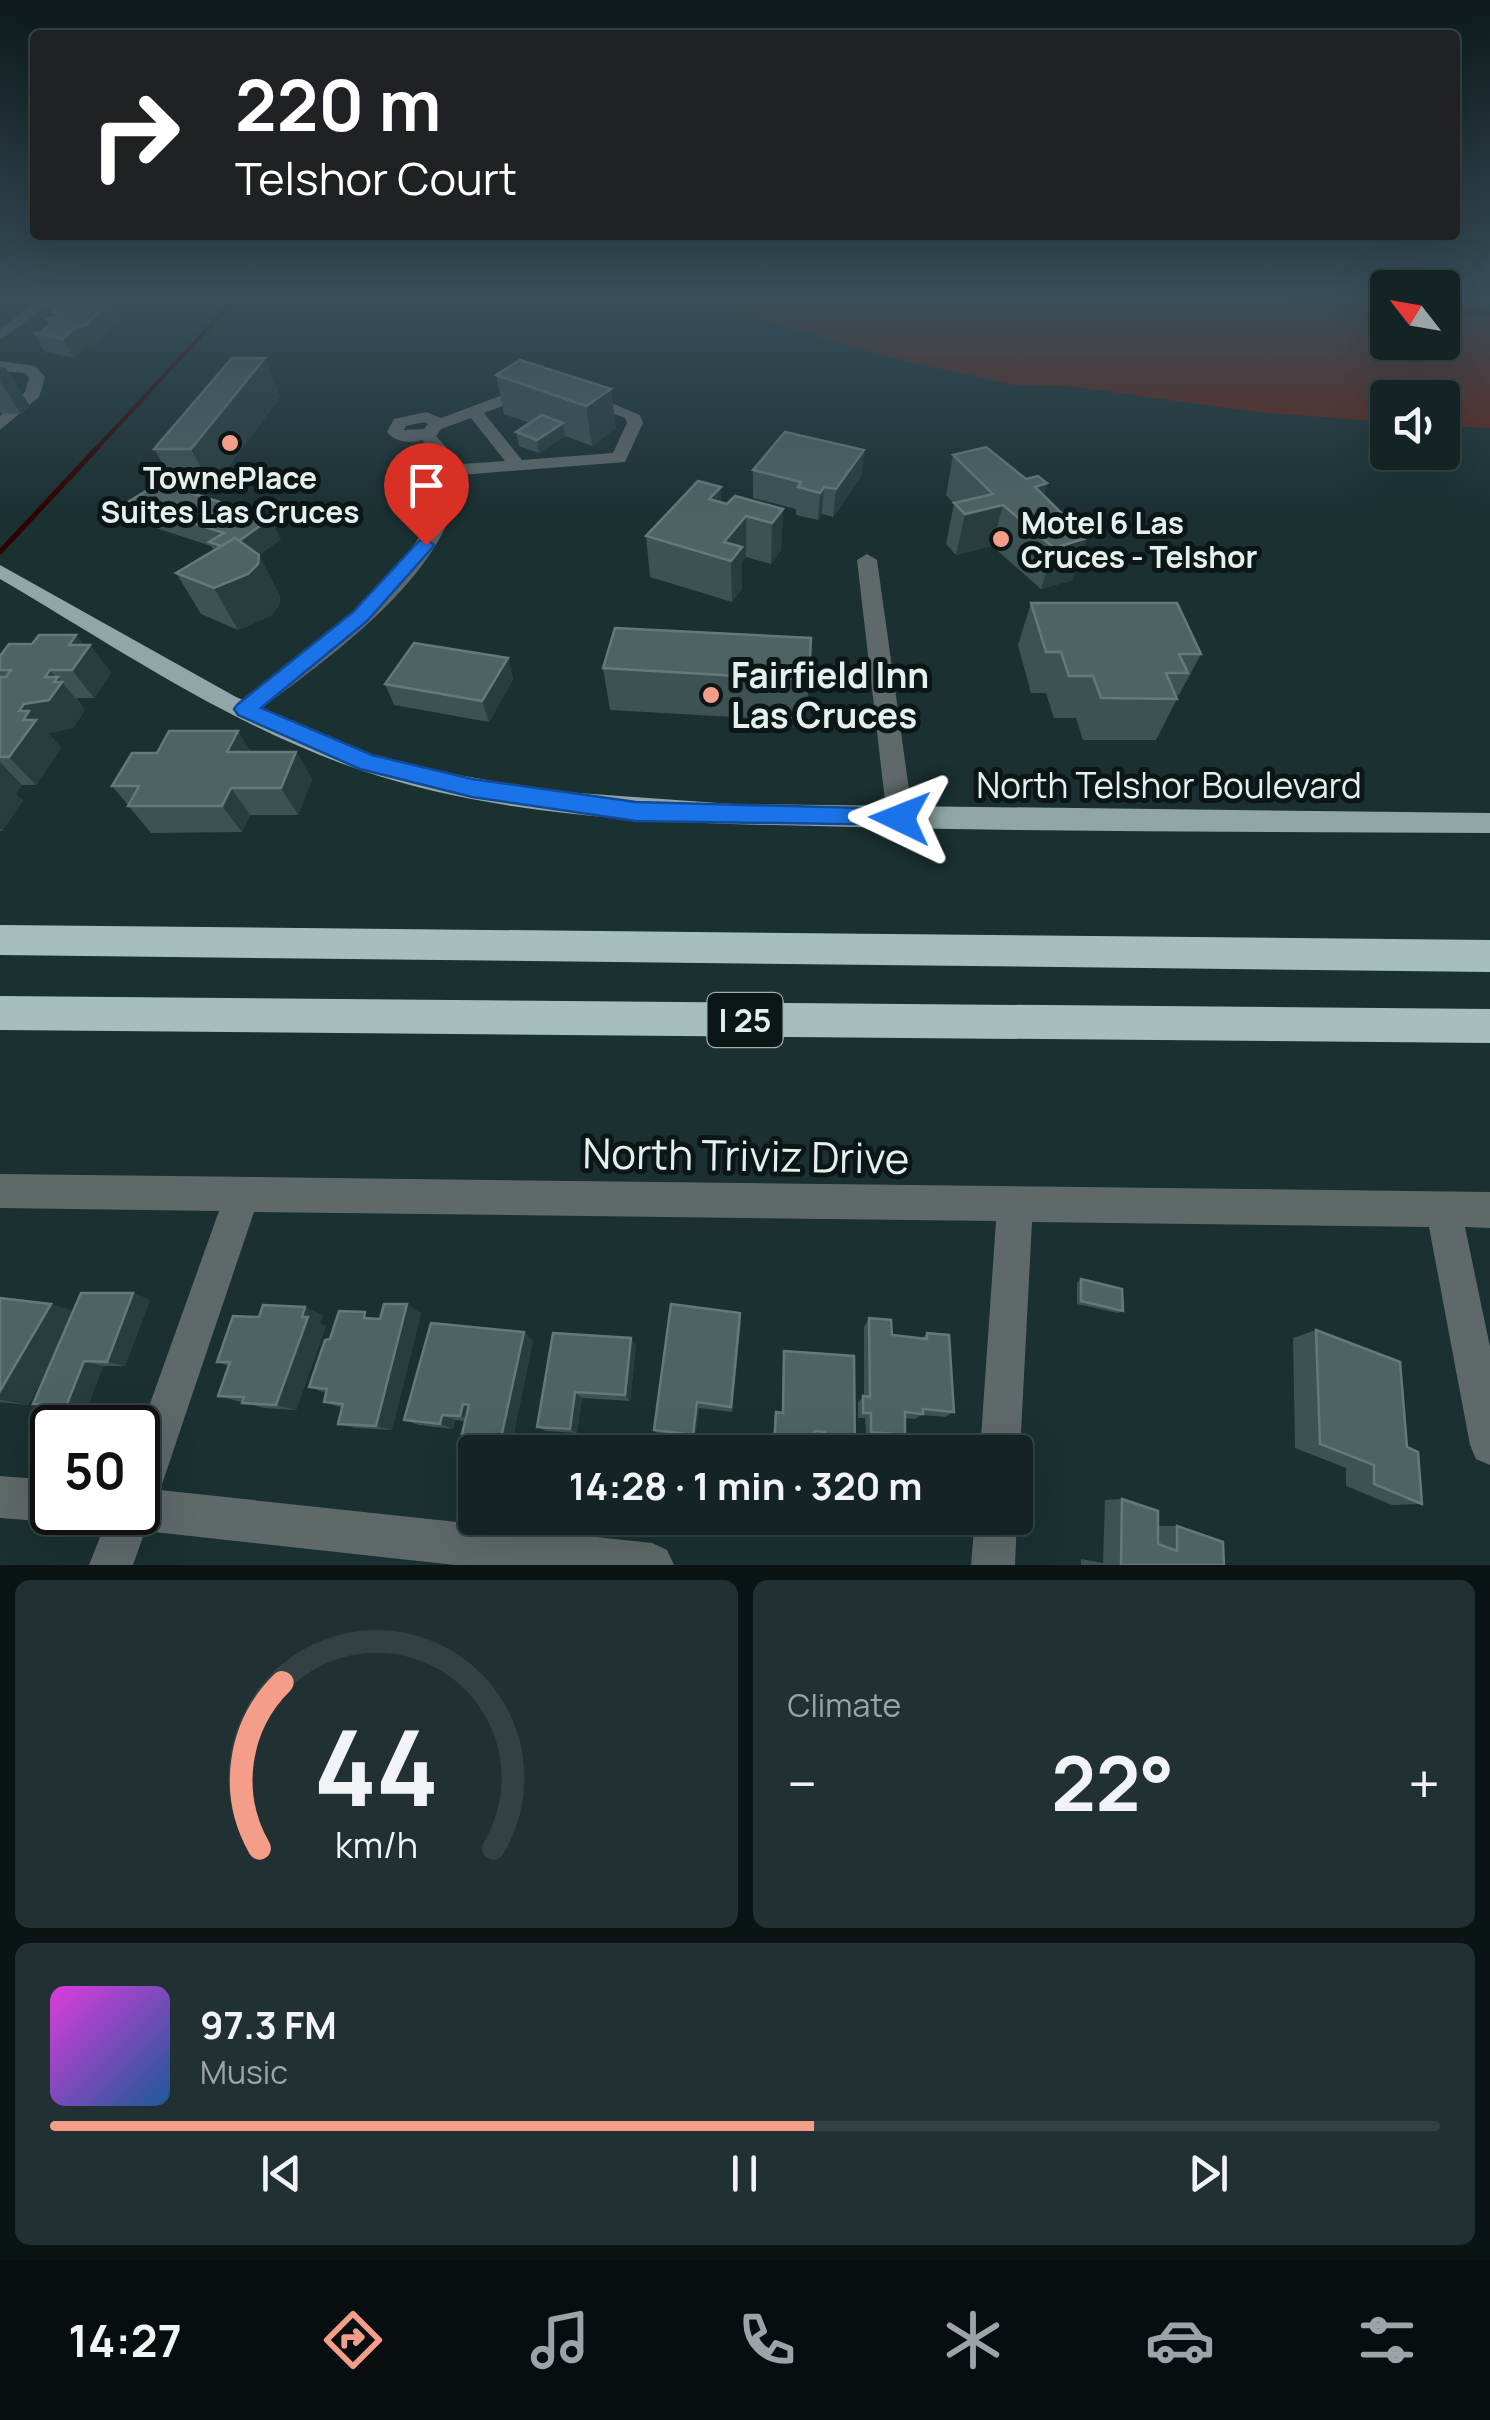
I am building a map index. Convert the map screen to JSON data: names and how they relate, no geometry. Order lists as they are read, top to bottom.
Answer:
{
  "streets": {
    "highway": ["I 25"],
    "main road": ["North Telshor Boulevard"],
    "street": ["North Triviz Drive"]
  },
  "places": ["TownePlace Suites Las Cruces", "Motel 6 Las Cruces - Telshor", "Fairfield Inn Las Cruces"],
  "north": "top left",
  "page": {
    "turn": ["220 m", "Telshor Court"],
    "limit": "50",
    "trip": "14:28 · 1 min · 320 m",
    "tile": "Climate",
    "heat": ["−", "22°", "+"],
    "song": ["97.3 FM", "Music"],
    "tabs": "14:27",
    "gauge": ["44", "km/h"]
  }
}
